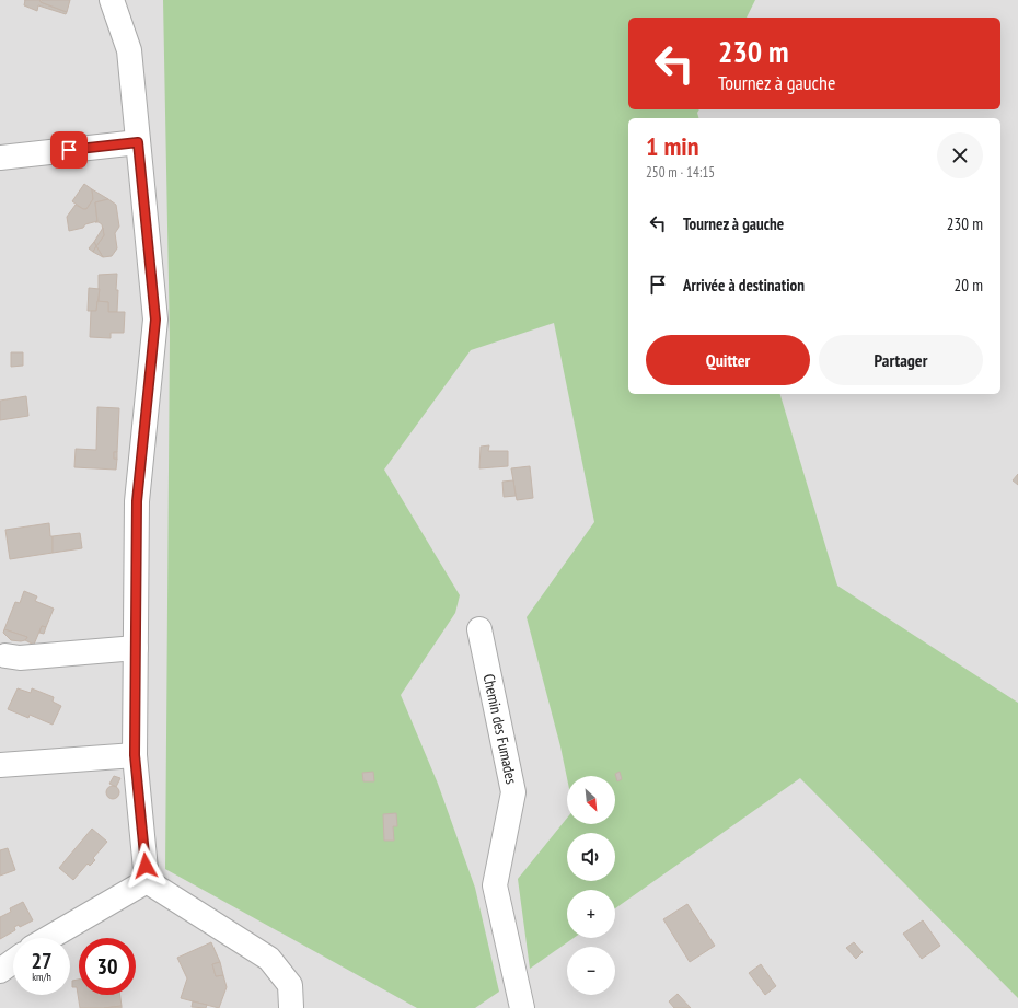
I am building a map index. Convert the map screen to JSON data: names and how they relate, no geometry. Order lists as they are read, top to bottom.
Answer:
{
  "streets": {
    "street": ["Chemin des Fumades"]
  },
  "north": "bottom right",
  "page": {
    "turn": ["230 m", "Tournez à gauche"],
    "heading": ["1 min", "250 m · 14:15"],
    "list": [
      {
        "name": "Tournez à gauche",
        "value": "230 m"
      },
      {
        "name": "Arrivée à destination",
        "value": "20 m"
      }
    ],
    "buttons": ["Quitter", "Partager"],
    "map_buttons": ["+", "−"],
    "speed": "27 km/h",
    "limit": "30"
  }
}
